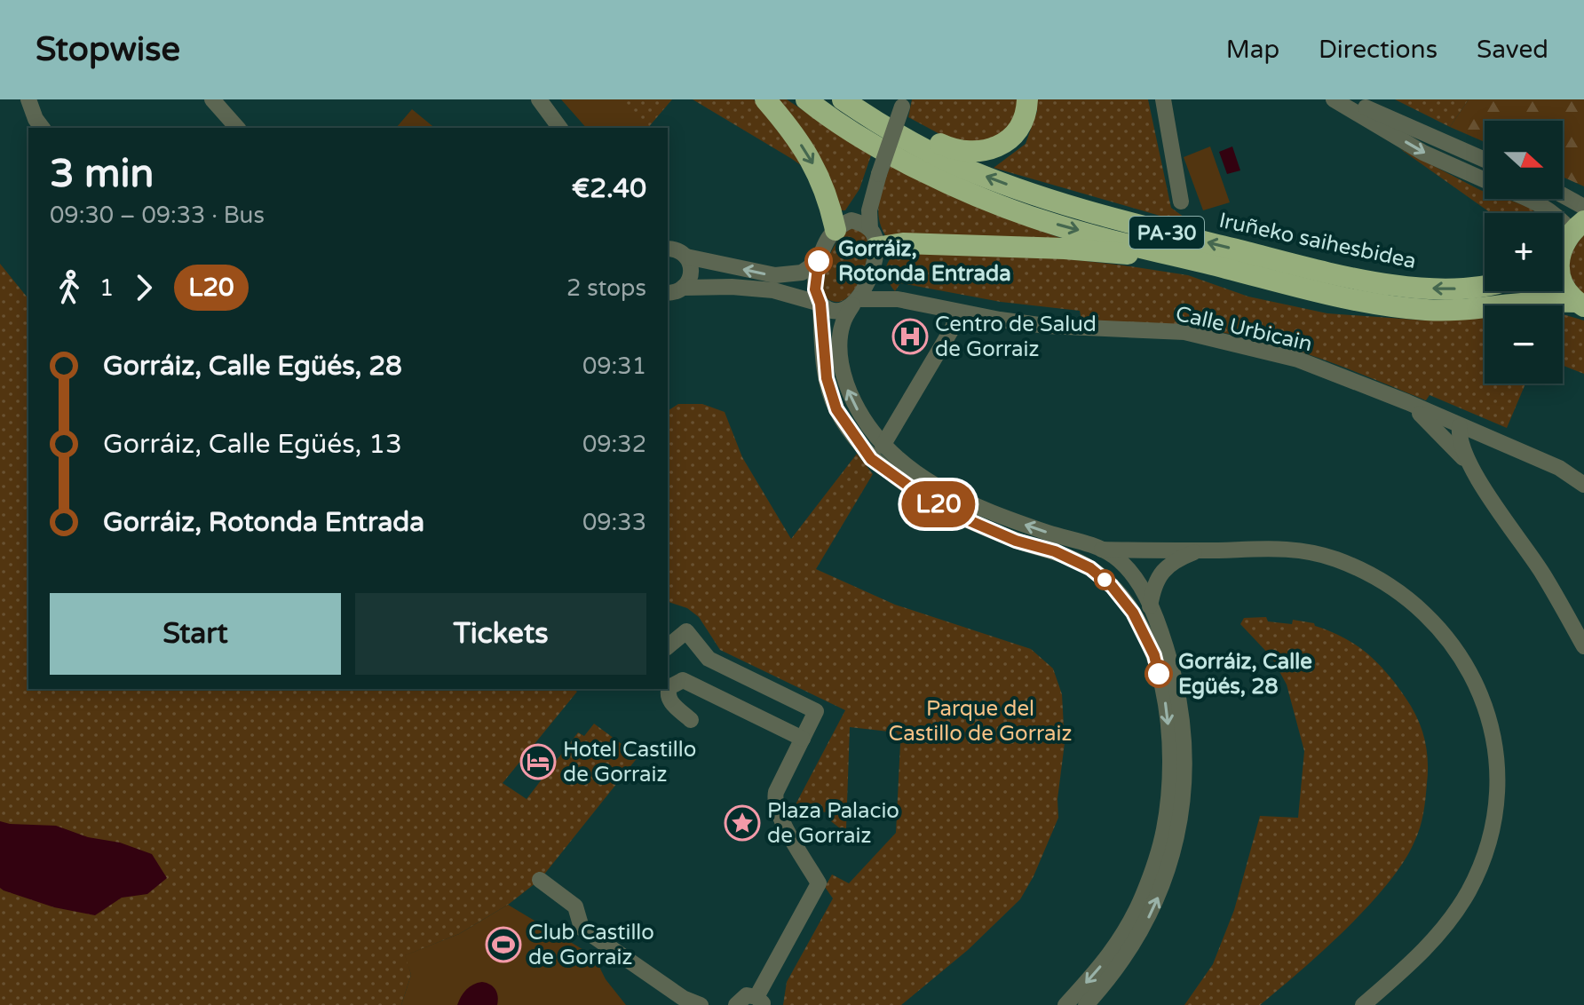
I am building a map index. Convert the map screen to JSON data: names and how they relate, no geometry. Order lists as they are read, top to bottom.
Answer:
{
  "streets": {
    "highway": ["PA-30", "Iruñeko saihesbidea"],
    "street": ["Calle Urbicain"]
  },
  "parks": ["Parque del Castillo de Gorraiz"],
  "places": {
    "other": ["Gorráiz, Rotonda Entrada", "Gorráiz, Calle Egüés, 28"],
    "hospital": ["Centro de Salud de Gorraiz"],
    "hotel": ["Hotel Castillo de Gorraiz"],
    "place": ["Plaza Palacio de Gorraiz"],
    "sports": ["Club Castillo de Gorraiz"]
  },
  "lines": ["bus line L20"],
  "north": "right",
  "page": {
    "header": "Stopwise",
    "nav": ["Map", "Directions", "Saved"],
    "on_map": "L20",
    "map_buttons": ["+", "−"],
    "heading": ["3 min", "09:30 – 09:33 · Bus", "€2.40"],
    "legs": ["1", "L20", "2 stops"],
    "list": [
      {
        "name": "Gorráiz, Calle Egüés, 28",
        "value": "09:31"
      },
      {
        "name": "Gorráiz, Calle Egüés, 13",
        "value": "09:32"
      },
      {
        "name": "Gorráiz, Rotonda Entrada",
        "value": "09:33"
      }
    ],
    "buttons": ["Start", "Tickets"]
  }
}
